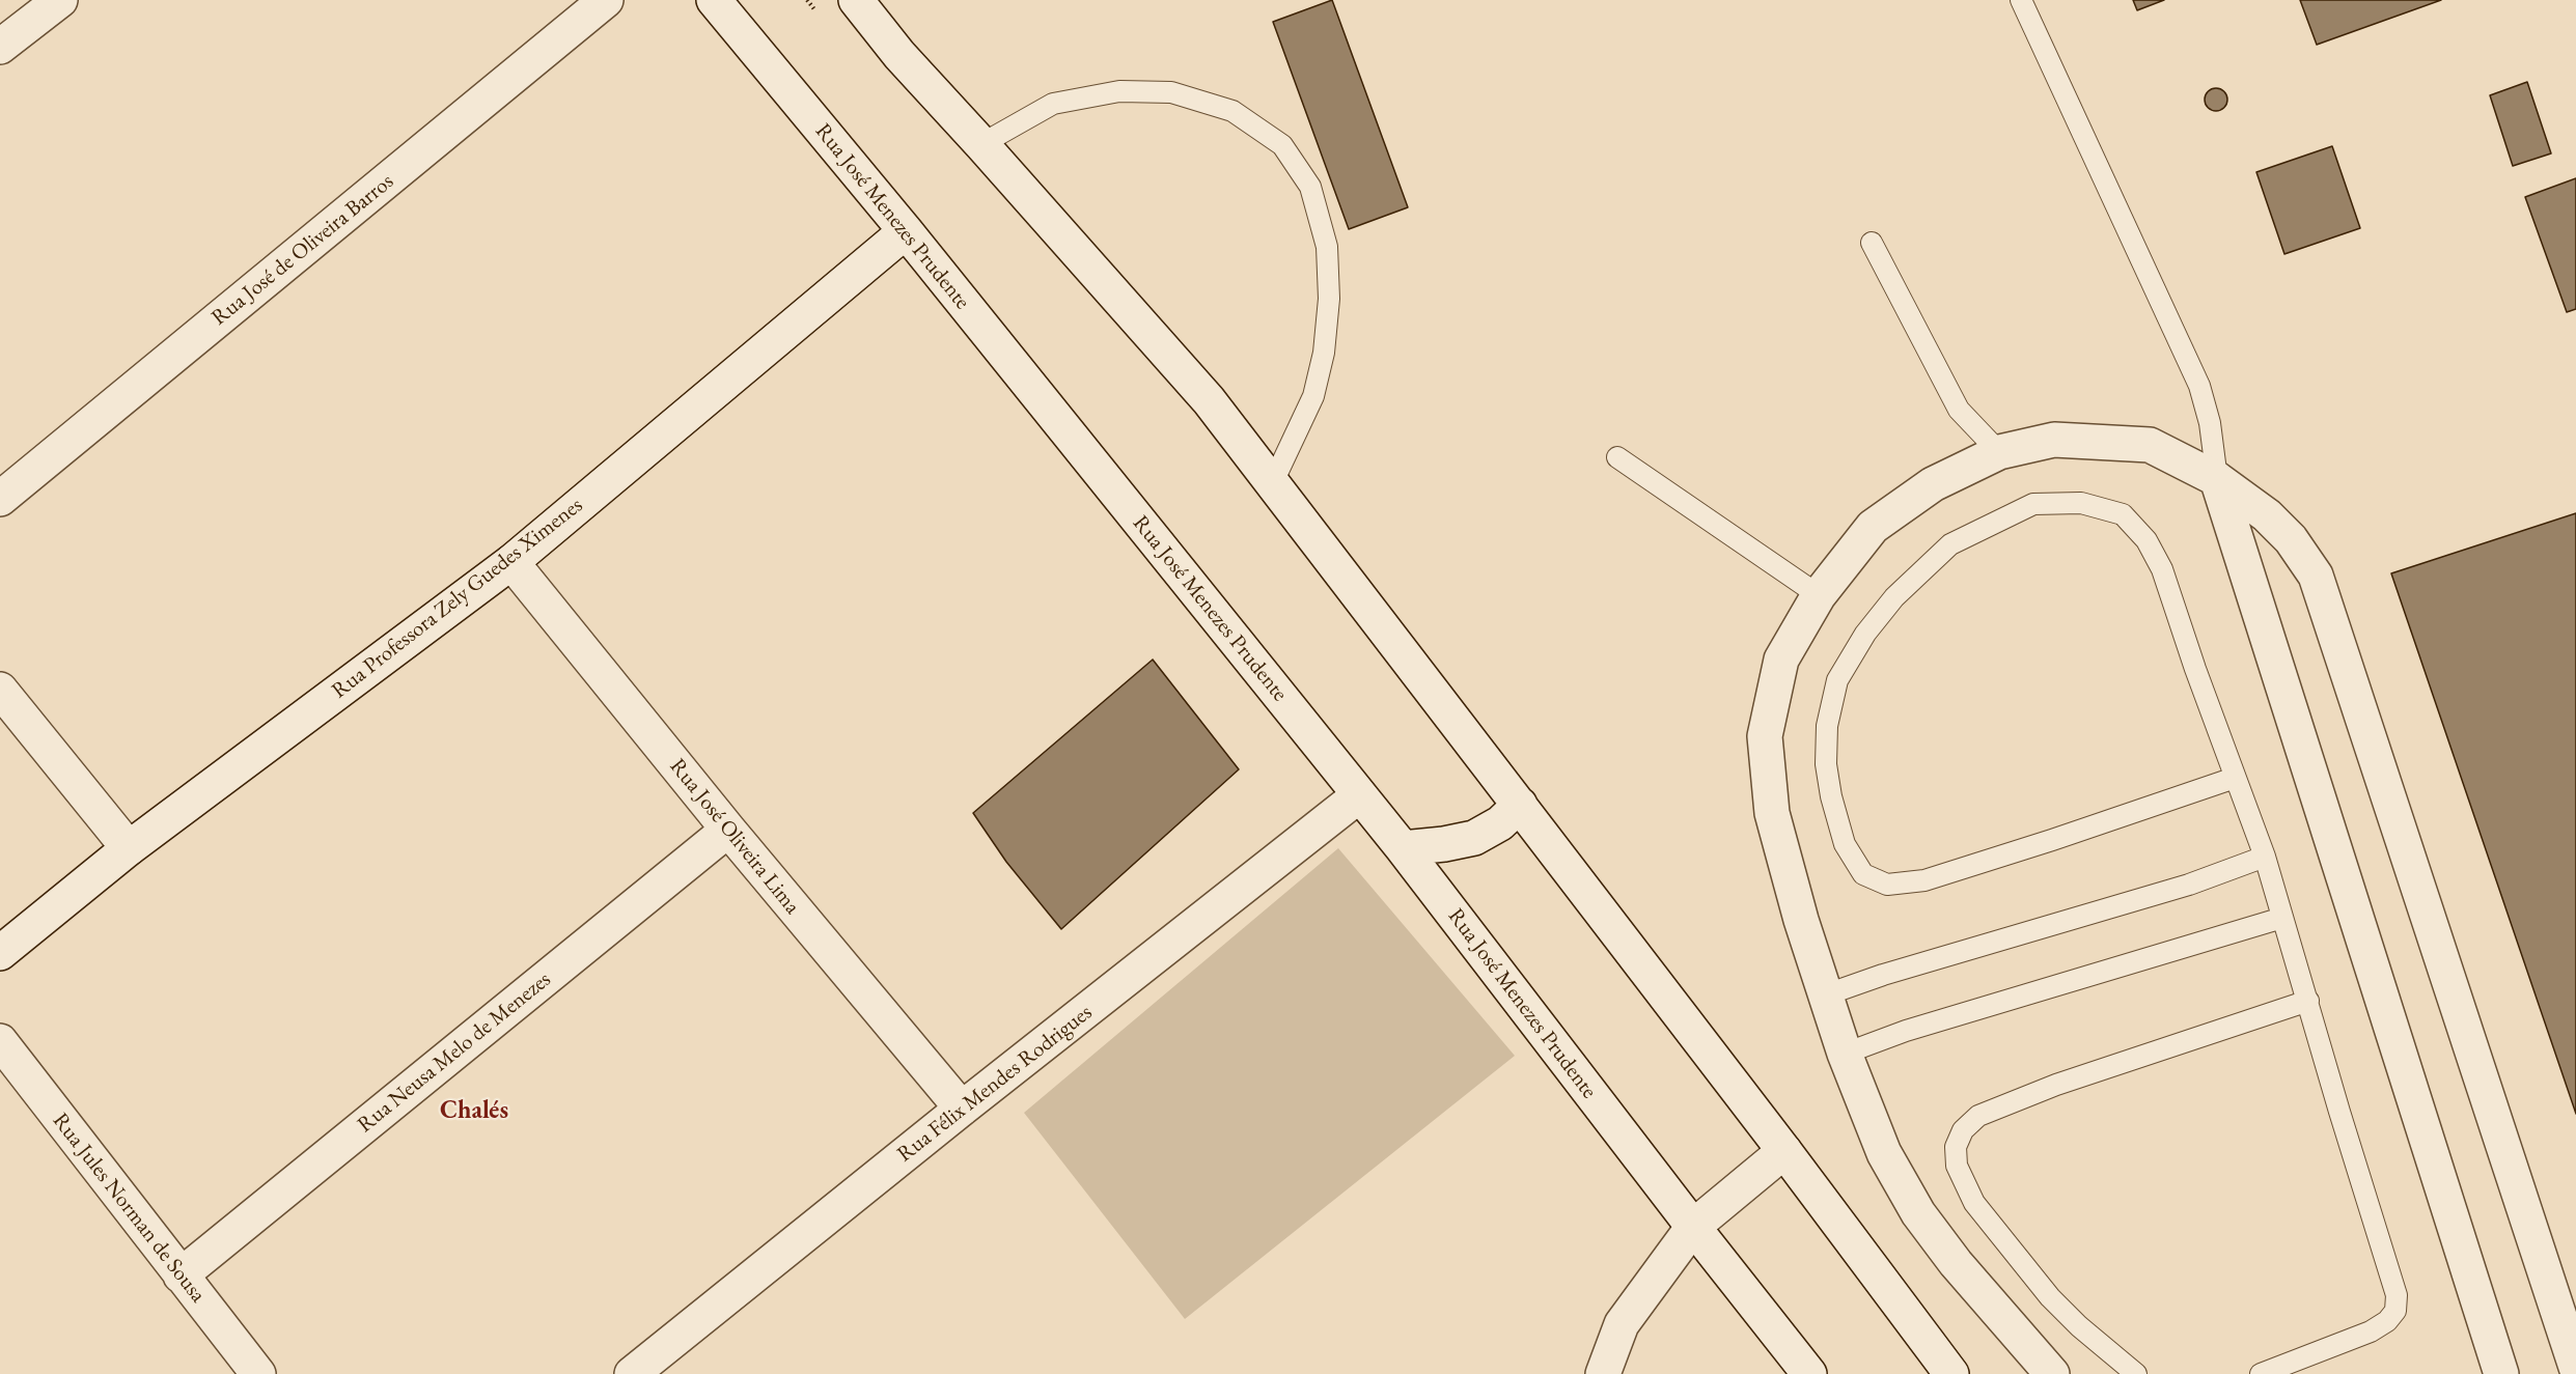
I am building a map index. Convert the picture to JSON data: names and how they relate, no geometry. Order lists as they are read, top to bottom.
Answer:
{
  "streets": {
    "street": [
      "Rua José Menezes Prudente",
      "Rua José de Oliveira Barros",
      "Rua Professora Zely Guedes Ximenes",
      "Rua José Oliveira Lima",
      "Rua Neusa Melo de Menezes",
      "Rua Félix Mendes Rodrigues",
      "Rua Jules Norman de Sousa"
    ]
  },
  "crossings": [
    ["Rua José Menezes Prudente", "Rua Professora Zely Guedes Ximenes"],
    ["Rua José Menezes Prudente", "Rua Félix Mendes Rodrigues"],
    ["Rua Professora Zely Guedes Ximenes", "Rua José Oliveira Lima"],
    ["Rua José Oliveira Lima", "Rua Neusa Melo de Menezes"],
    ["Rua José Oliveira Lima", "Rua Félix Mendes Rodrigues"],
    ["Rua Neusa Melo de Menezes", "Rua Jules Norman de Sousa"]
  ],
  "districts": ["Chalés"]
}
